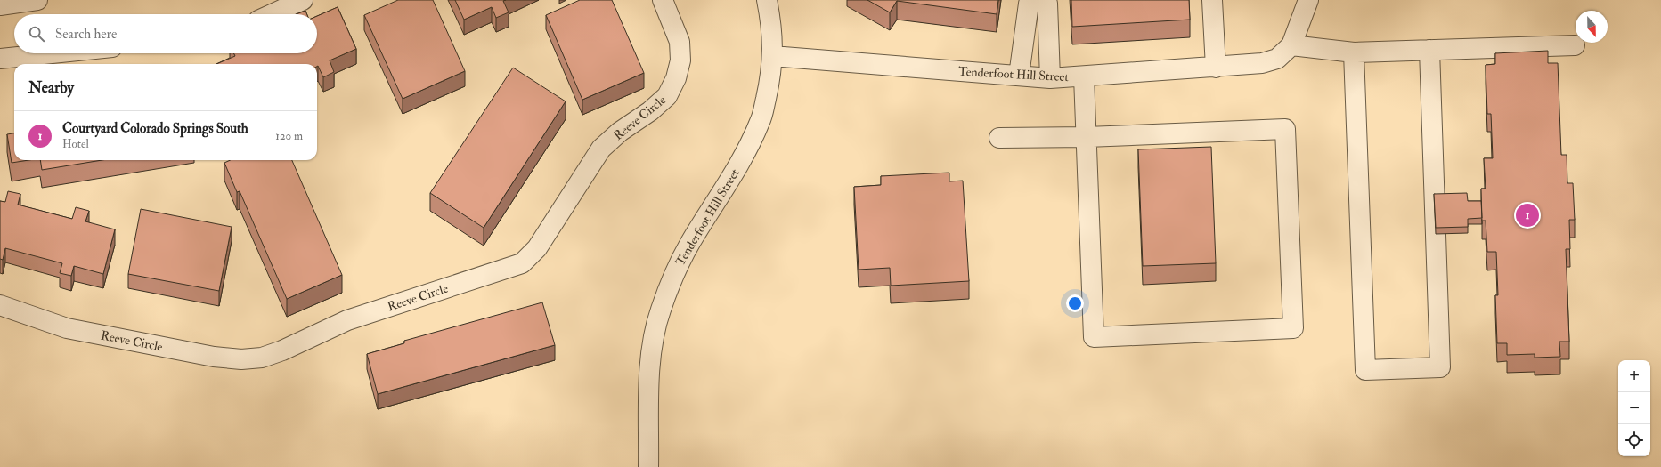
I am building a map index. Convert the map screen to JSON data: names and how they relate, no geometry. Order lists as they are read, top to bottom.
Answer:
{
  "streets": {
    "street": ["Tenderfoot Hill Street", "Reeve Circle"]
  },
  "north": "bottom",
  "page": {
    "search": "Search here",
    "heading": "Nearby",
    "list": [
      {
        "mark": "1",
        "name": "Courtyard Colorado Springs South",
        "note": "Hotel",
        "value": "120 m"
      }
    ],
    "pins": "1",
    "map_buttons": ["+", "−"]
  }
}
